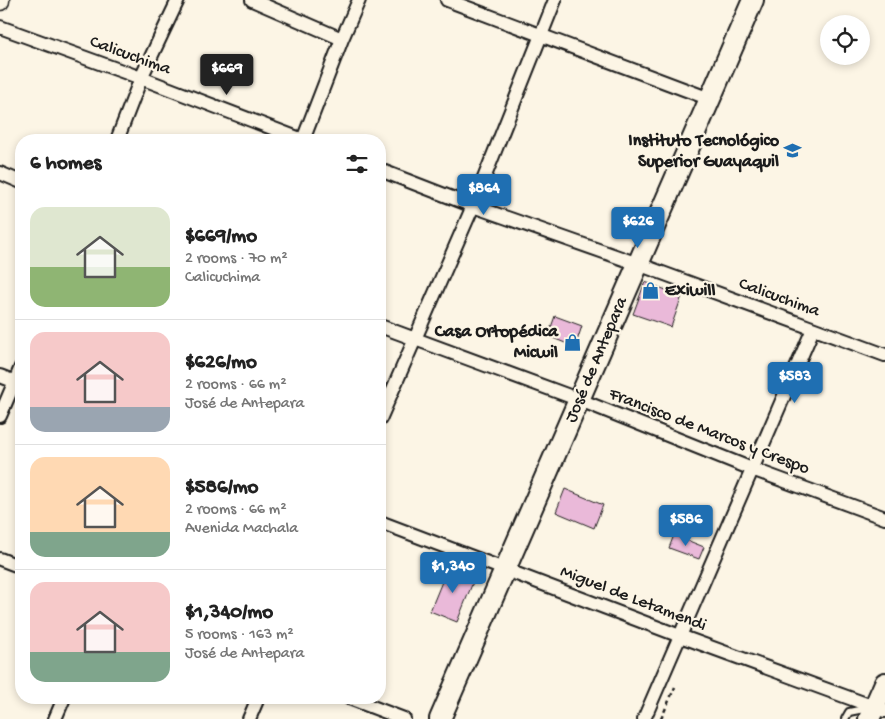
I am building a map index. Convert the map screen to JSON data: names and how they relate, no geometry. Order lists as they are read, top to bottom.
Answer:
{
  "streets": {
    "main road": ["José de Antepara"],
    "street": ["Calicuchima", "Francisco de Marcos y Crespo", "Miguel de Letamendi"]
  },
  "crossings": [
    ["Calicuchima", "José de Antepara"],
    ["José de Antepara", "Francisco de Marcos y Crespo"],
    ["José de Antepara", "Miguel de Letamendi"]
  ],
  "places": {
    "school or university": ["Instituto Tecnológico Superior Guayaquil"],
    "shop": ["Exiwill", "Casa Ortopédica Micwil"]
  },
  "page": {
    "price": [
      "$669",
      "$864",
      "$626",
      "$583",
      "$586",
      "$1,340"
    ],
    "heading": "6 homes",
    "list": [
      {
        "name": "$669/mo",
        "note": "2 rooms · 70 m² · Calicuchima"
      },
      {
        "name": "$626/mo",
        "note": "2 rooms · 66 m² · José de Antepara"
      },
      {
        "name": "$586/mo",
        "note": "2 rooms · 66 m² · Avenida Machala"
      },
      {
        "name": "$1,340/mo",
        "note": "5 rooms · 163 m² · José de Antepara"
      }
    ]
  }
}
